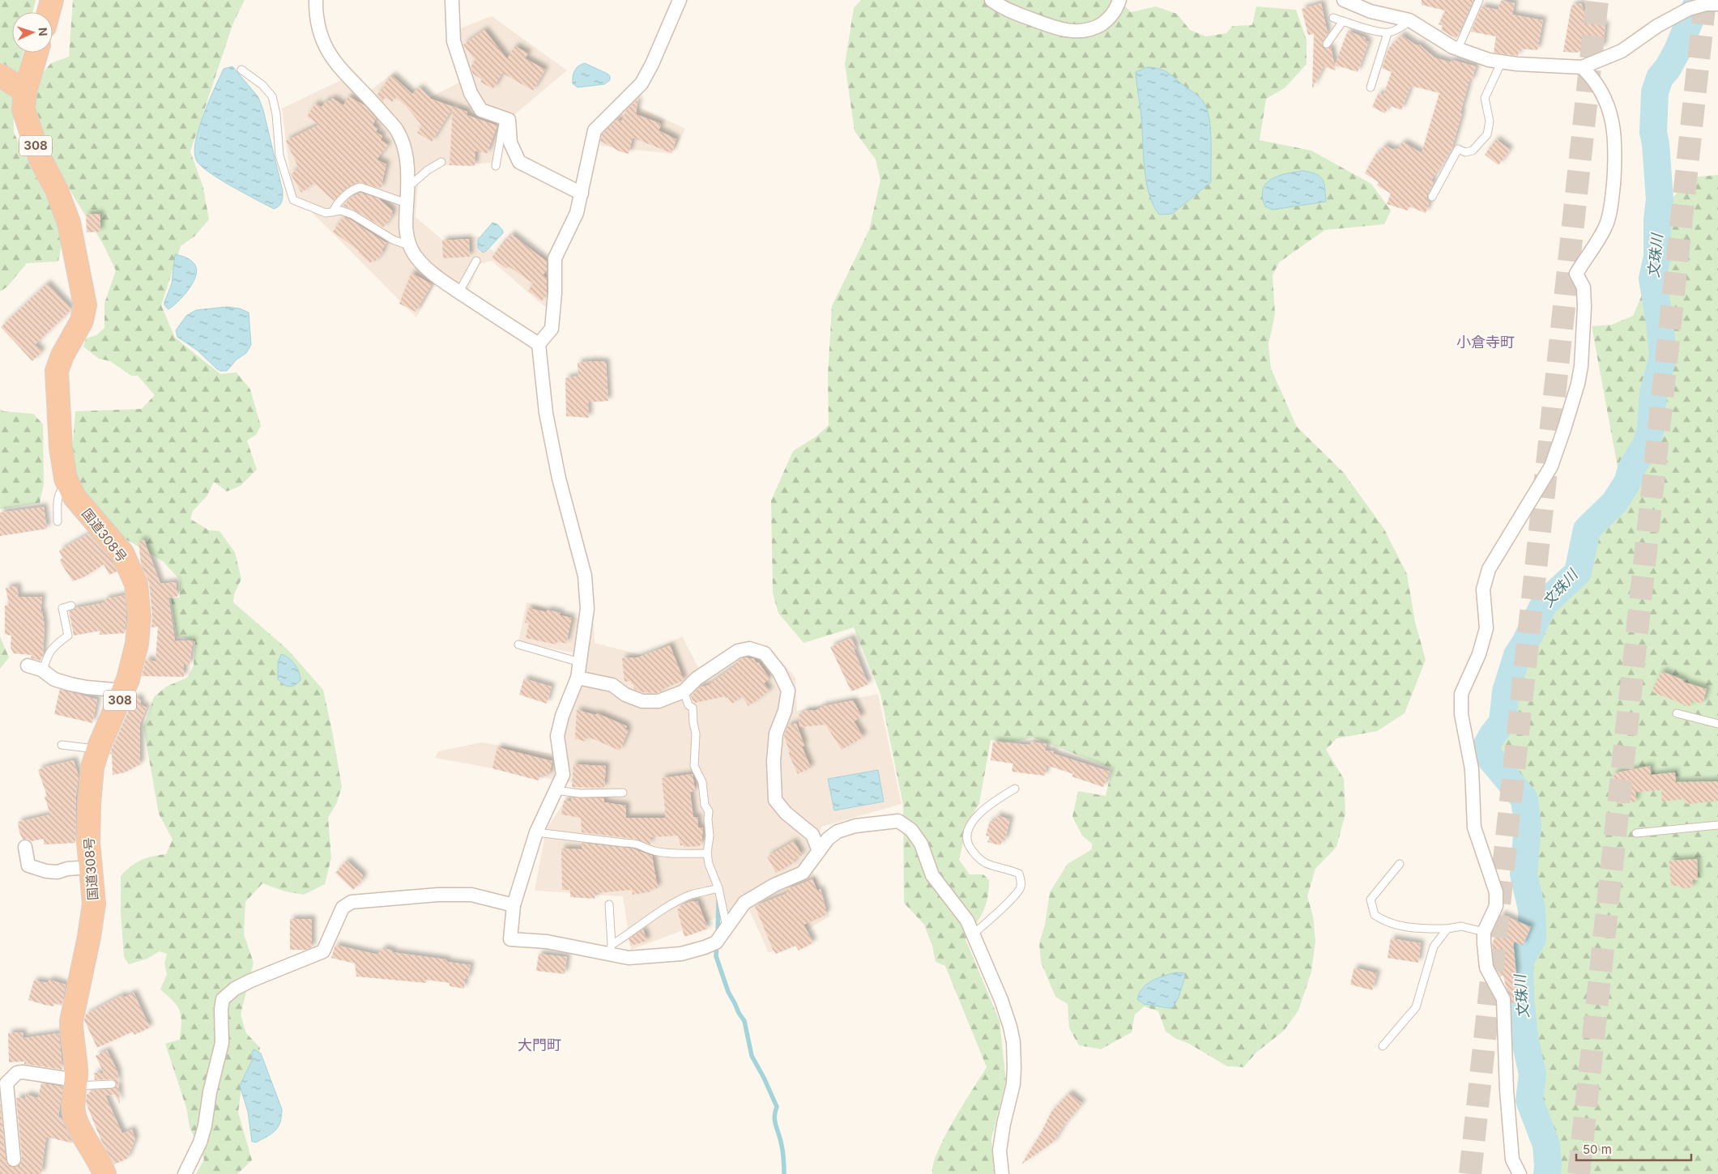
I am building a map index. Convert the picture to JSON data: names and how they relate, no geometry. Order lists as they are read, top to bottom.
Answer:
{
  "streets": {
    "highway": ["308", "国道308号"]
  },
  "districts": ["小倉寺町", "大門町"],
  "water": ["文珠川"],
  "scale_bar": "50 m",
  "north": "right"
}
